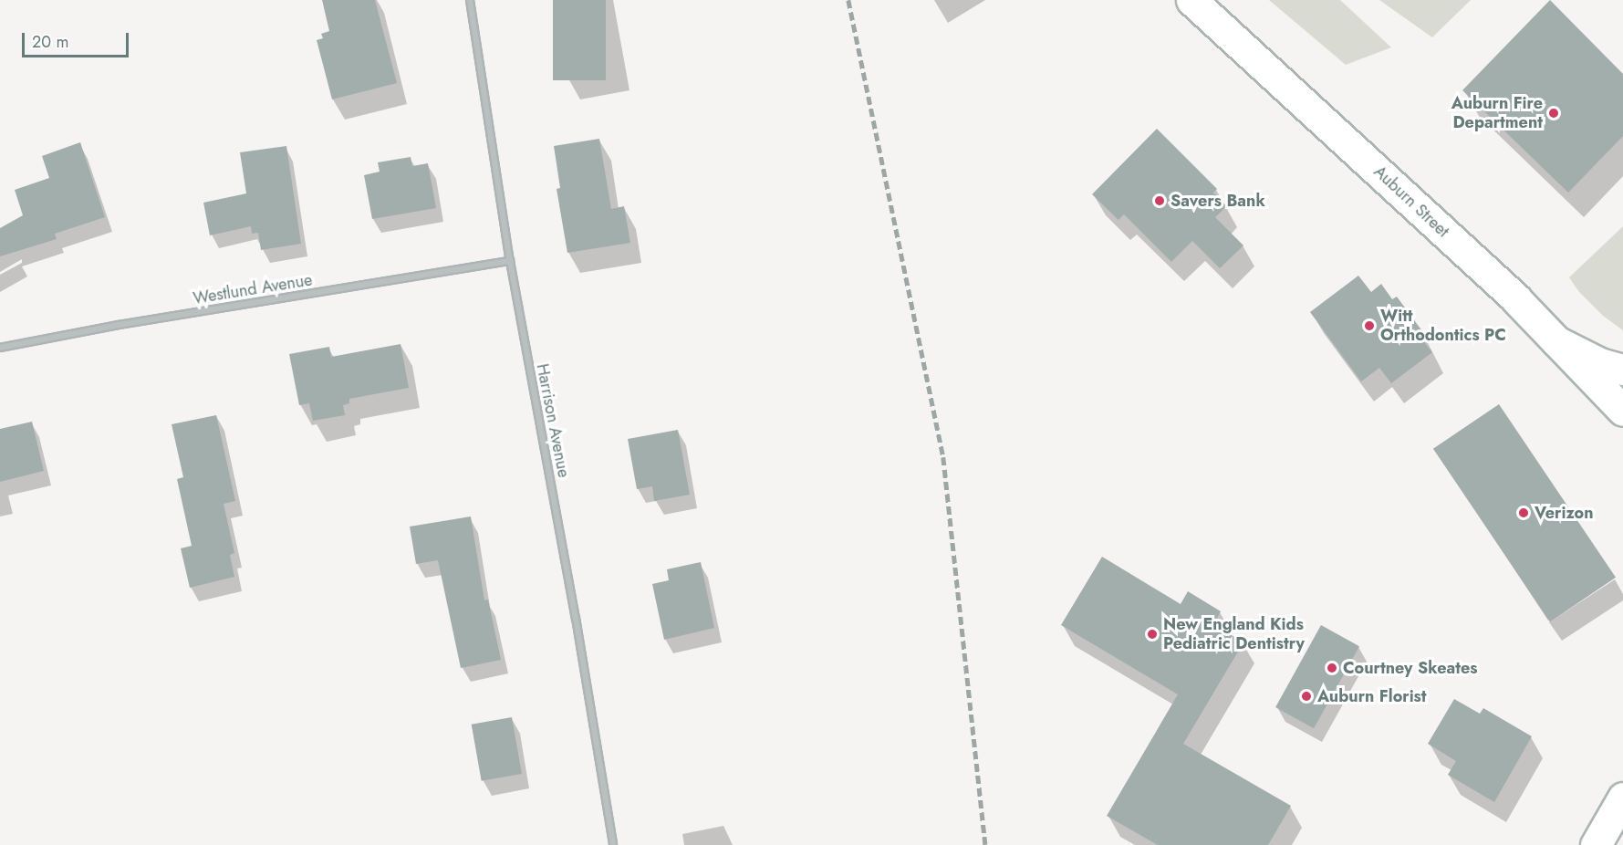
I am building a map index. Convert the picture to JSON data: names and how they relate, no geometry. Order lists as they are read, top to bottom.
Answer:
{
  "streets": {
    "street": ["Auburn Street", "Westlund Avenue", "Harrison Avenue"]
  },
  "crossings": [
    ["Westlund Avenue", "Harrison Avenue"]
  ],
  "places": [
    "Auburn Fire Department",
    "Savers Bank",
    "Witt Orthodontics PC",
    "Verizon",
    "New England Kids Pediatric Dentistry",
    "Courtney Skeates",
    "Auburn Florist"
  ],
  "scale_bar": "20 m"
}
